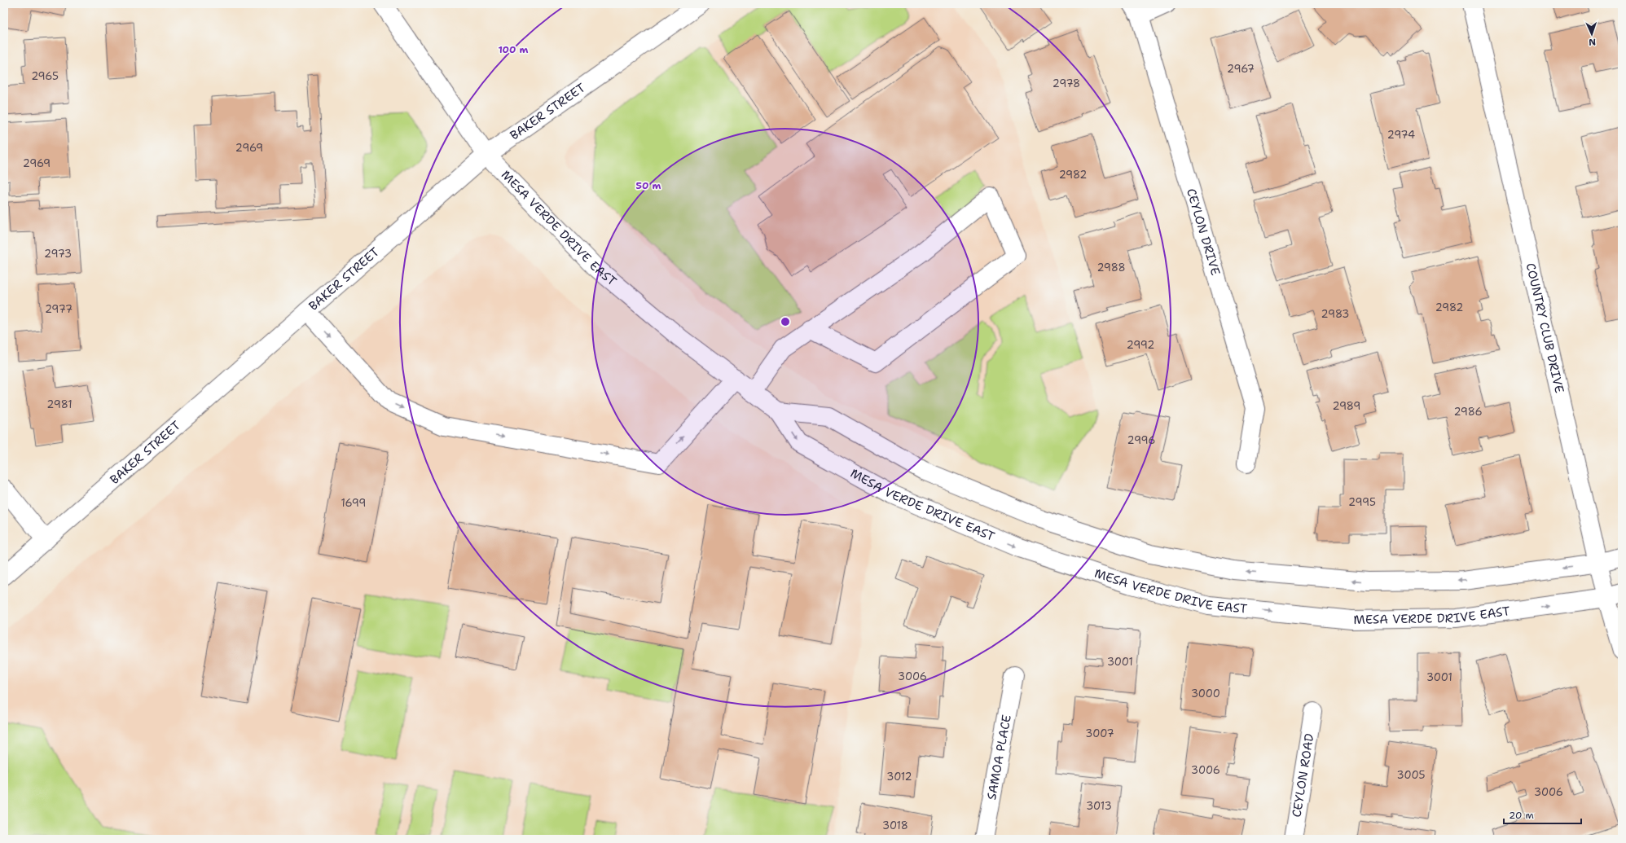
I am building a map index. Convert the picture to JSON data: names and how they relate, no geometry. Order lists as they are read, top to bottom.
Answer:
{
  "streets": {
    "street": [
      "BAKER STREET",
      "MESA VERDE DRIVE EAST",
      "CEYLON DRIVE",
      "COUNTRY CLUB DRIVE",
      "SAMOA PLACE",
      "CEYLON ROAD"
    ]
  },
  "crossings": [
    ["BAKER STREET", "MESA VERDE DRIVE EAST"],
    ["MESA VERDE DRIVE EAST", "COUNTRY CLUB DRIVE"]
  ],
  "house_numbers": [
    "2967",
    "2965",
    "2978",
    "2974",
    "2969",
    "2969",
    "2982",
    "2973",
    "2988",
    "2982",
    "2977",
    "2983",
    "2992",
    "2981",
    "2989",
    "2986",
    "2996",
    "2995",
    "1699",
    "3001",
    "3006",
    "3001",
    "3000",
    "3007",
    "3006",
    "3005",
    "3012",
    "3006",
    "3013",
    "3018"
  ],
  "scale_bar": "20 m",
  "north": "bottom",
  "rings": ["100 m", "50 m"]
}
